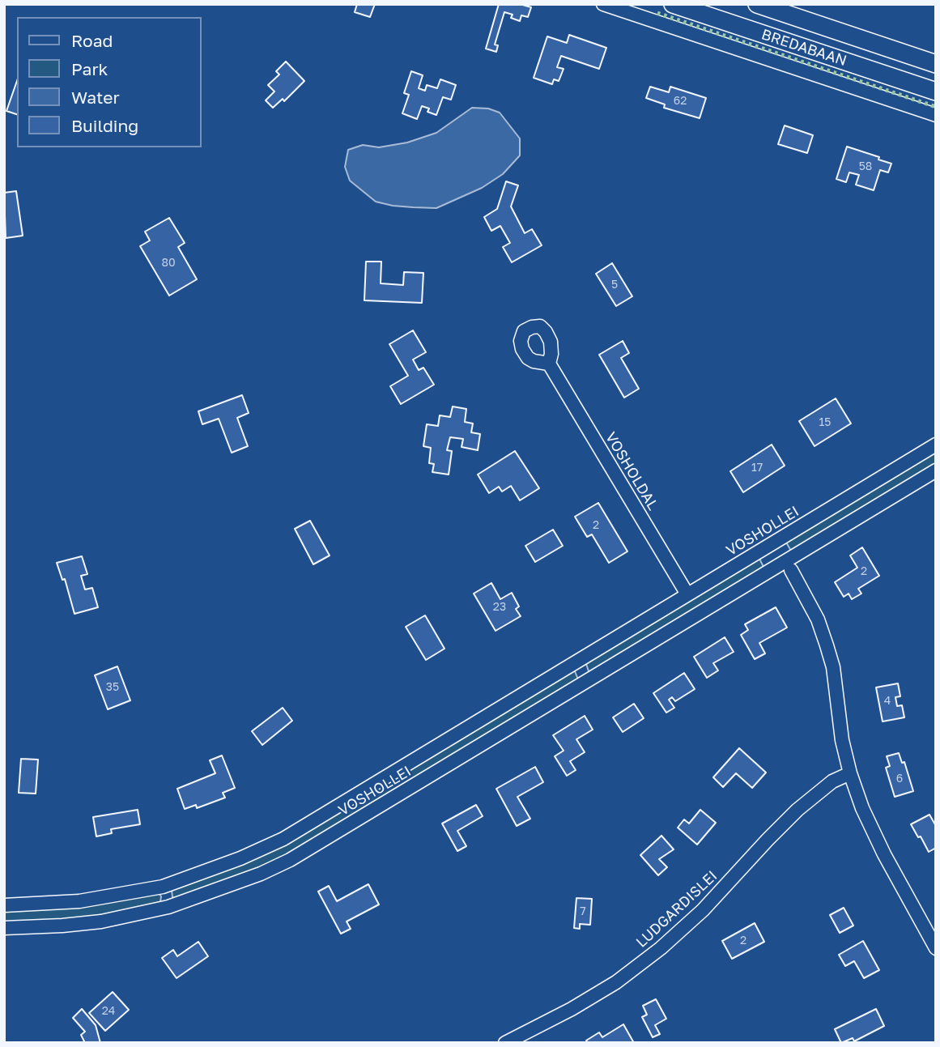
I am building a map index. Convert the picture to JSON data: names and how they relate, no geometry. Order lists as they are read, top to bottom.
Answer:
{
  "streets": {
    "main road": ["BREDABAAN"],
    "street": ["VOSHOLDAL", "VOSHOLLEI", "LUDGARDISLEI"]
  },
  "crossings": [
    ["VOSHOLDAL", "VOSHOLLEI"]
  ],
  "house_numbers": [
    "62",
    "58",
    "80",
    "5",
    "15",
    "17",
    "2",
    "2",
    "23",
    "35",
    "4",
    "6",
    "7",
    "2",
    "24"
  ],
  "legend": [
    "Road",
    "Park",
    "Water",
    "Building"
  ]
}
